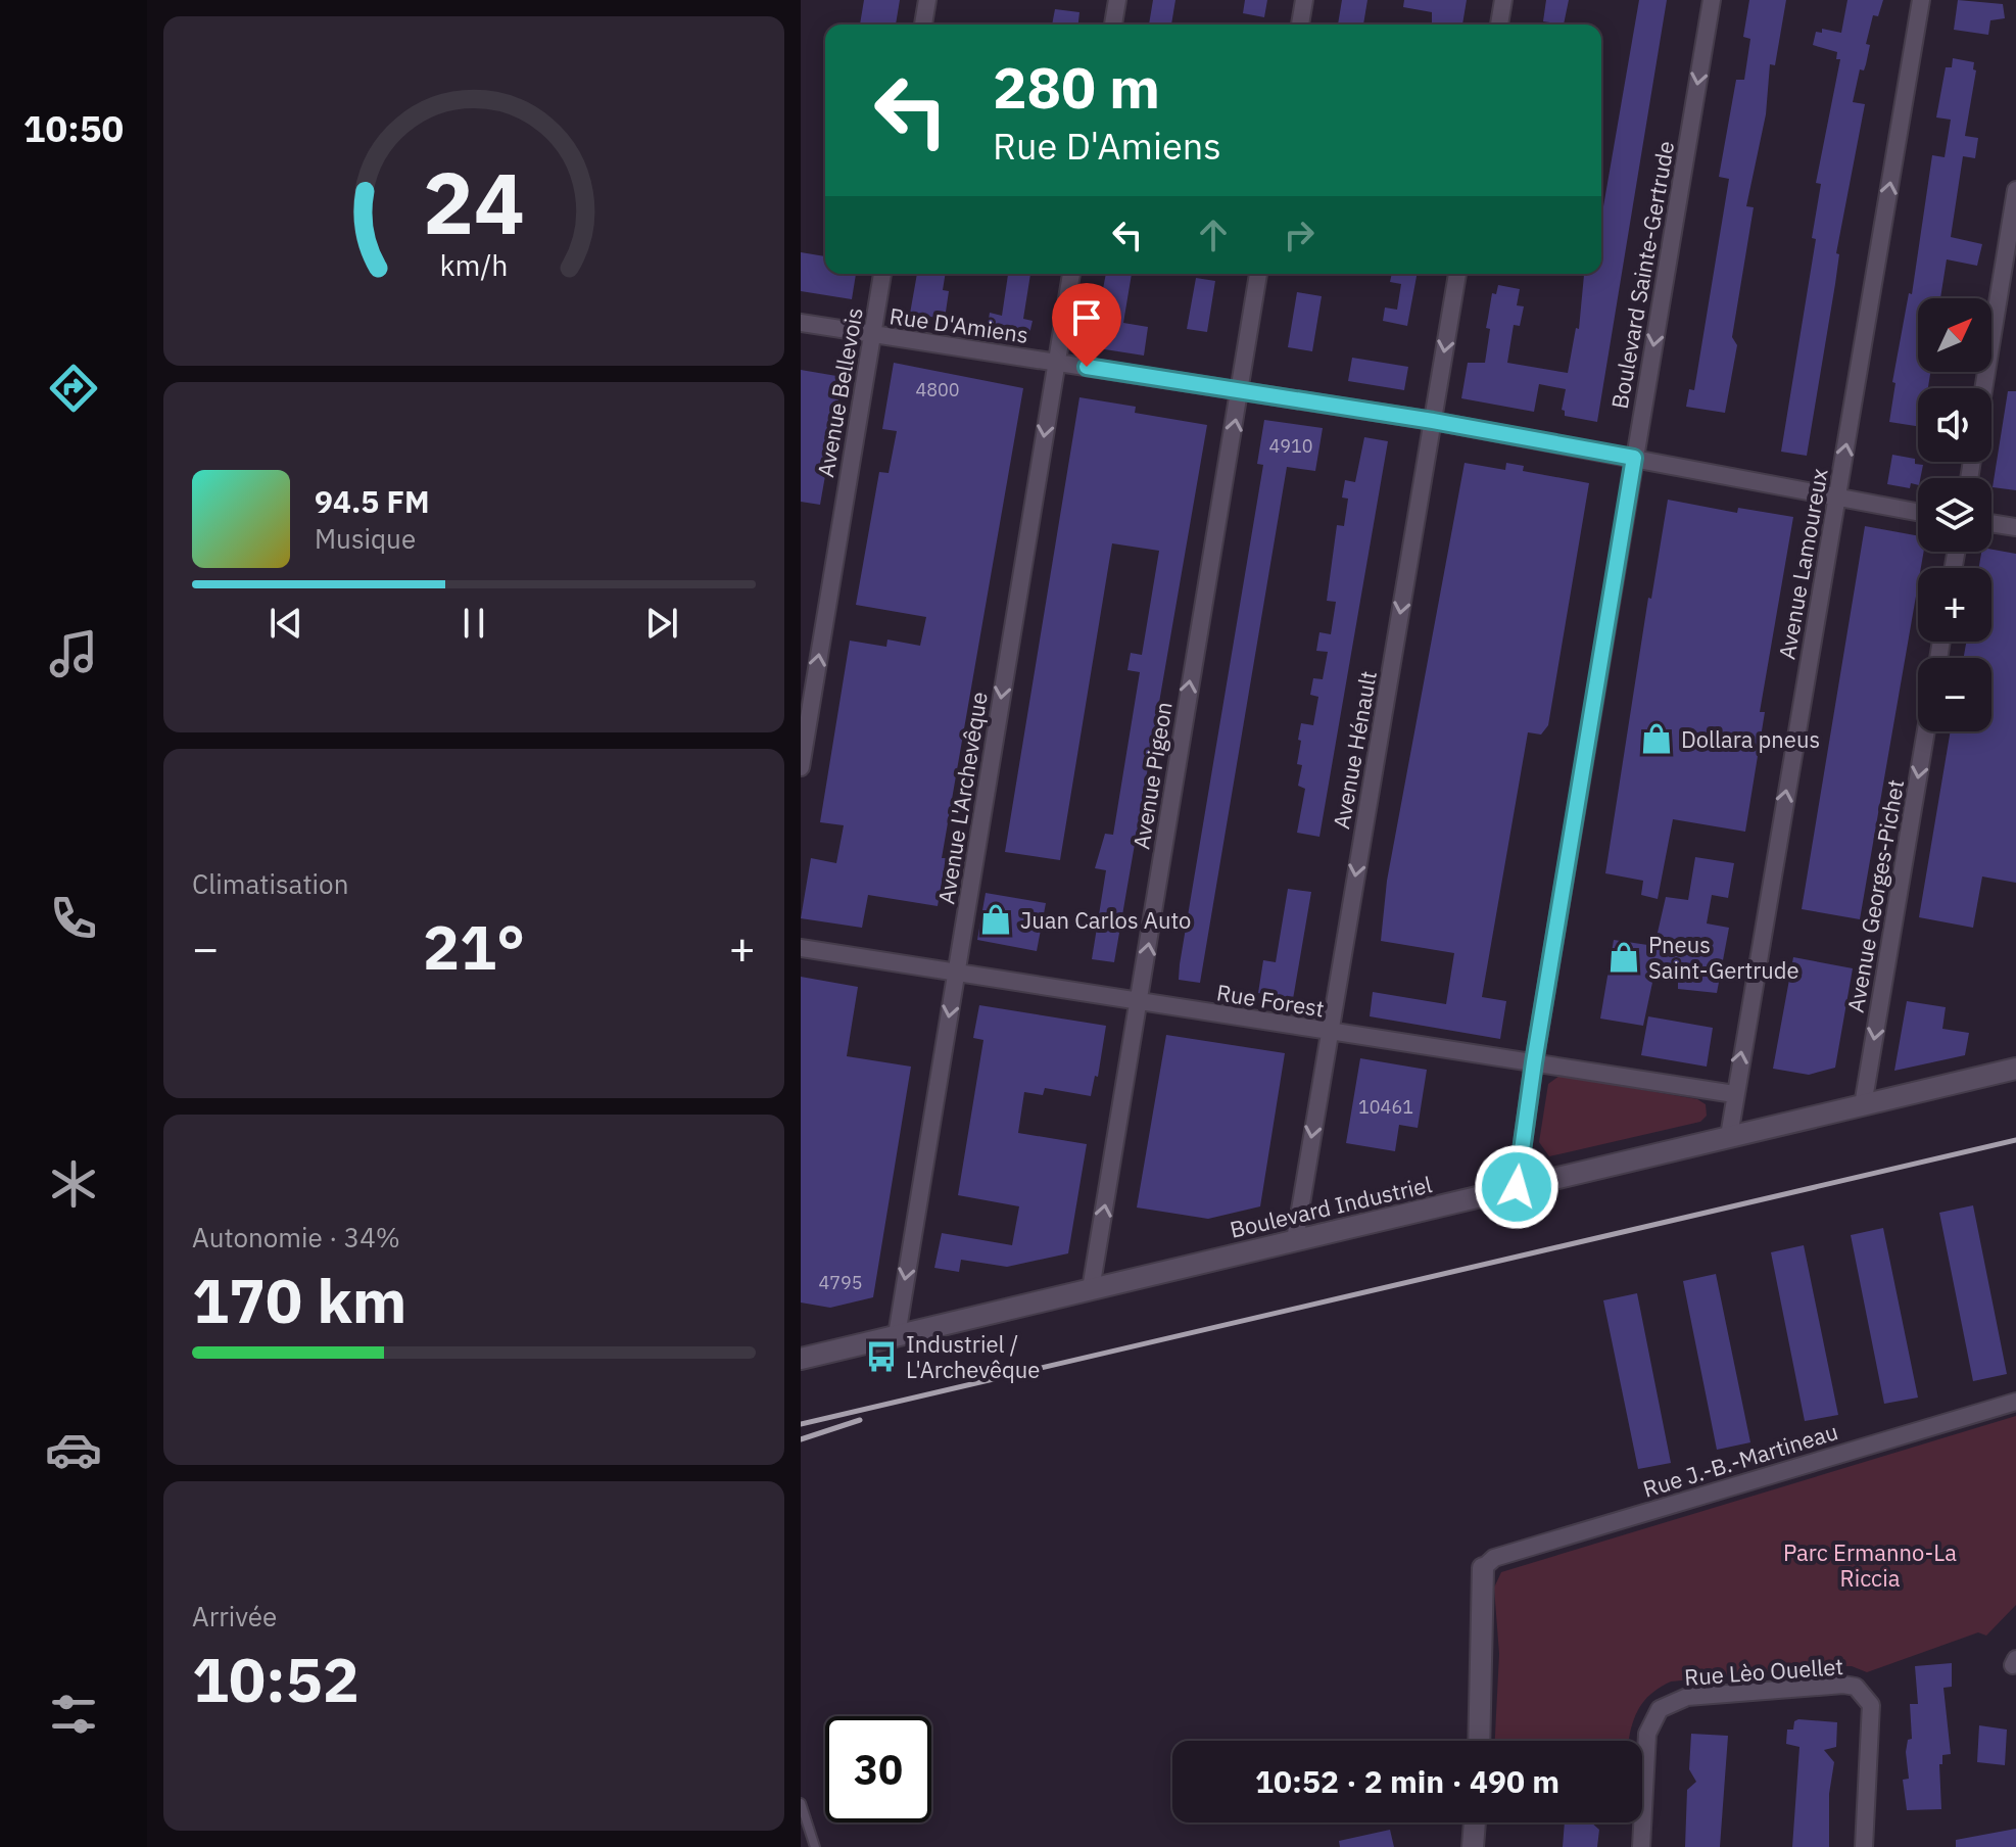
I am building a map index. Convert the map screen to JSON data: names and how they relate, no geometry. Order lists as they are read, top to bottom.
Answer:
{
  "streets": {
    "street": [
      "Boulevard Sainte-Gertrude",
      "Rue D'Amiens",
      "Avenue Bellevois",
      "Avenue Lamoureux",
      "Avenue Hénault",
      "Avenue Pigeon",
      "Avenue L'Archevêque",
      "Avenue Georges-Pichet",
      "Rue Forest",
      "Boulevard Industriel",
      "Rue J.-B.-Martineau",
      "Rue Lèo Ouellet"
    ]
  },
  "crossings": [
    ["Boulevard Sainte-Gertrude", "Rue D'Amiens"],
    ["Boulevard Sainte-Gertrude", "Rue Forest"],
    ["Boulevard Sainte-Gertrude", "Boulevard Industriel"],
    ["Rue D'Amiens", "Avenue Bellevois"],
    ["Rue D'Amiens", "Avenue Lamoureux"],
    ["Rue D'Amiens", "Avenue Hénault"],
    ["Rue D'Amiens", "Avenue Pigeon"],
    ["Rue D'Amiens", "Avenue L'Archevêque"],
    ["Avenue Lamoureux", "Rue Forest"],
    ["Avenue Lamoureux", "Boulevard Industriel"],
    ["Avenue Hénault", "Rue Forest"],
    ["Avenue Hénault", "Boulevard Industriel"],
    ["Avenue Pigeon", "Rue Forest"],
    ["Avenue Pigeon", "Boulevard Industriel"],
    ["Avenue L'Archevêque", "Rue Forest"],
    ["Avenue L'Archevêque", "Boulevard Industriel"],
    ["Avenue Georges-Pichet", "Boulevard Industriel"]
  ],
  "one_way": [
    "Boulevard Sainte-Gertrude",
    "Avenue Bellevois",
    "Avenue Lamoureux",
    "Avenue Hénault",
    "Avenue Pigeon",
    "Avenue L'Archevêque",
    "Avenue Georges-Pichet"
  ],
  "parks": ["Parc Ermanno-La Riccia"],
  "places": {
    "shop": ["Dollara pneus", "Juan Carlos Auto", "Pneus Saint-Gertrude"],
    "bus stop": ["Industriel / L'Archevêque"]
  },
  "house_numbers": [
    "4800",
    "4910",
    "10461",
    "4795"
  ],
  "north": "top right",
  "page": {
    "tabs": "10:50",
    "turn": ["280 m", "Rue D'Amiens"],
    "map_buttons": ["+", "−"],
    "song": ["94.5 FM", "Musique"],
    "tile": [
      "Climatisation",
      ["Autonomie · 34%", "170 km"],
      ["Arrivée", "10:52"]
    ],
    "heat": ["−", "21°", "+"],
    "limit": "30",
    "trip": "10:52 · 2 min · 490 m",
    "gauge": ["24", "km/h"]
  }
}
